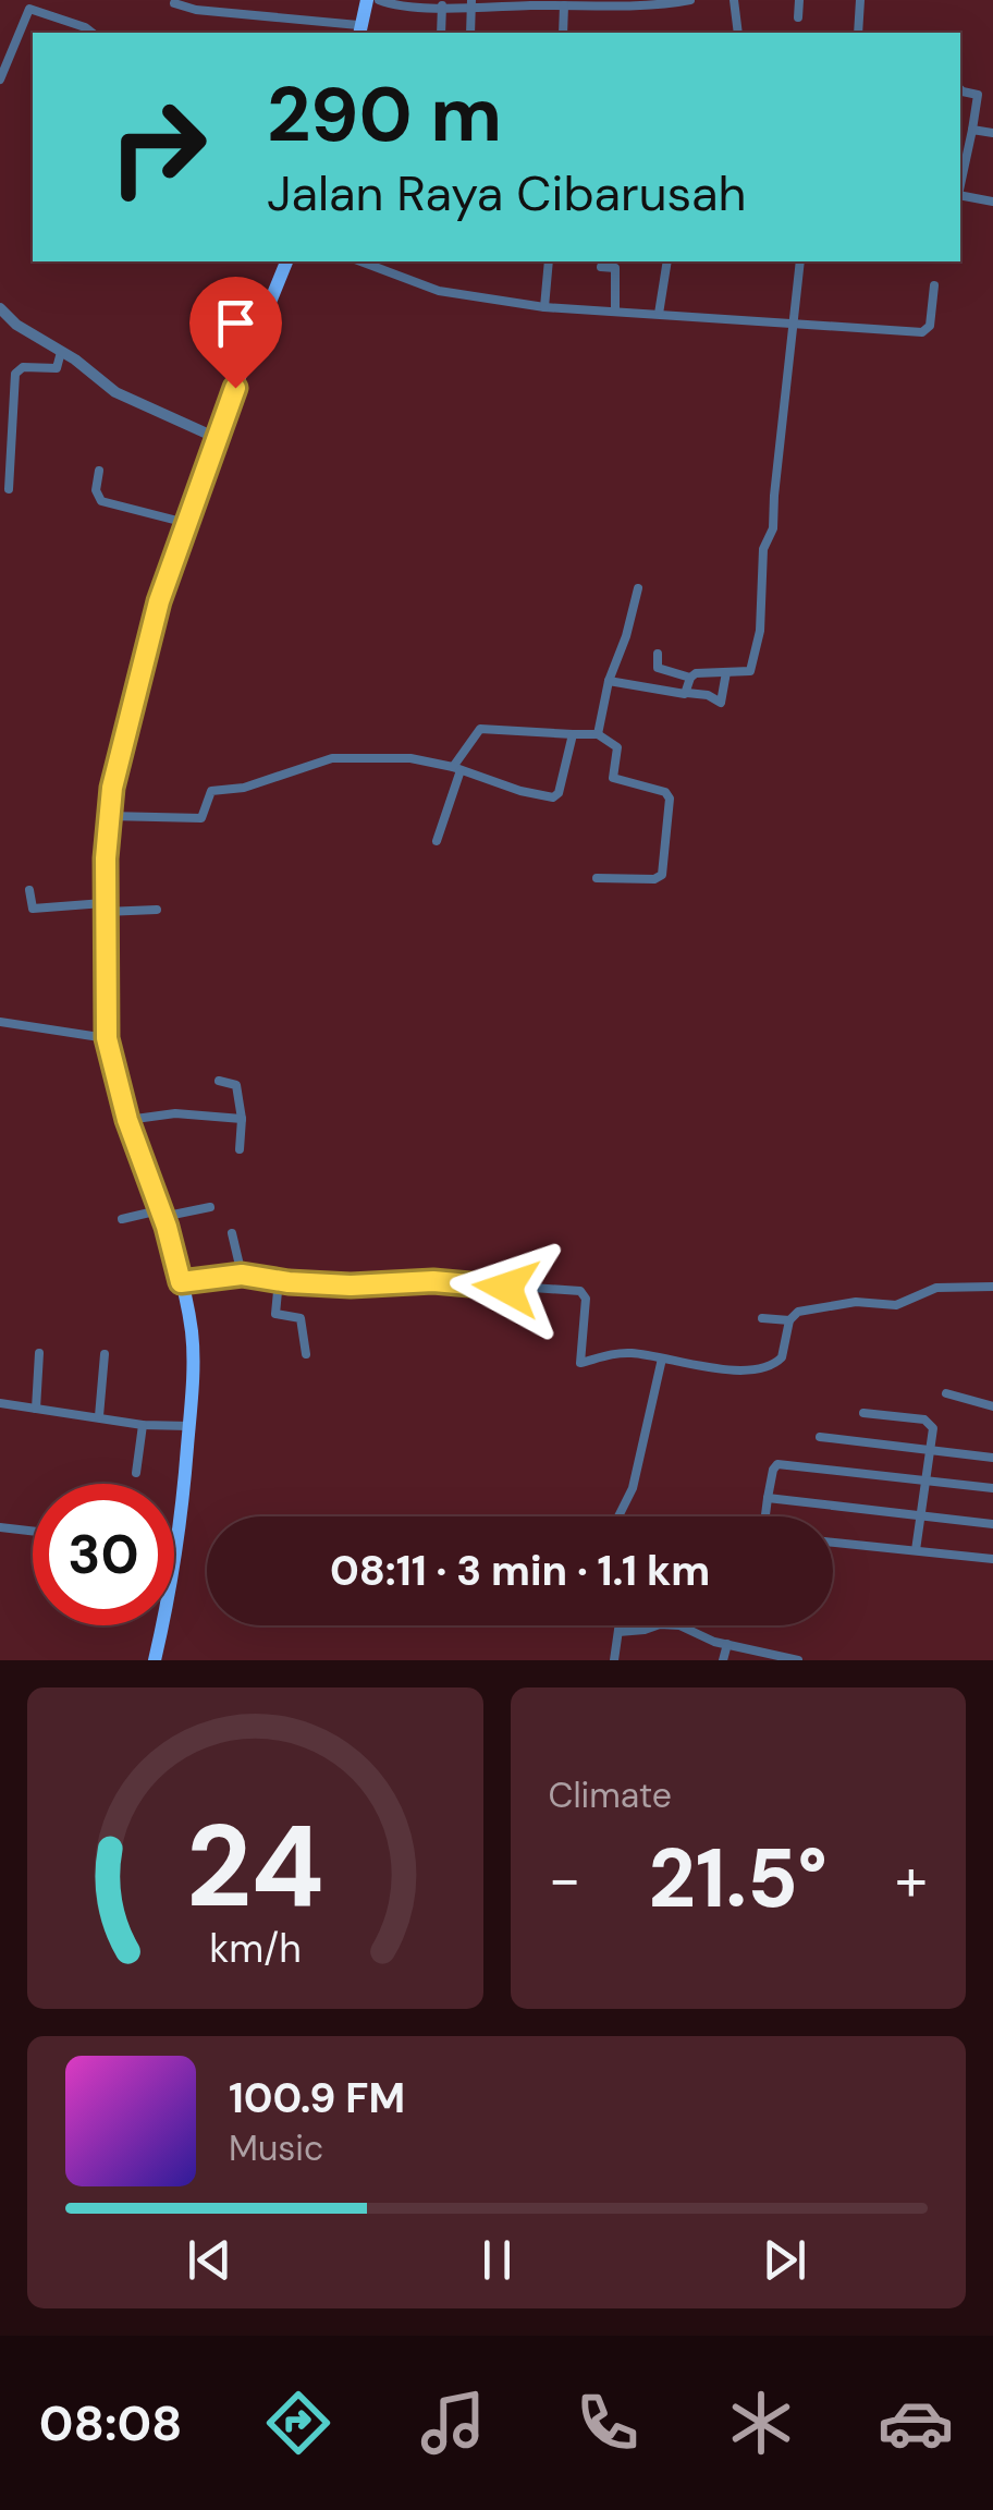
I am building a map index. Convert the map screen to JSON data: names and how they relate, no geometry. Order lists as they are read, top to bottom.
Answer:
{
  "page": {
    "turn": ["290 m", "Jalan Raya Cibarusah"],
    "limit": "30",
    "trip": "08:11 · 3 min · 1.1 km",
    "tile": "Climate",
    "heat": ["−", "21.5°", "+"],
    "song": ["100.9 FM", "Music"],
    "tabs": "08:08",
    "gauge": ["24", "km/h"]
  }
}
